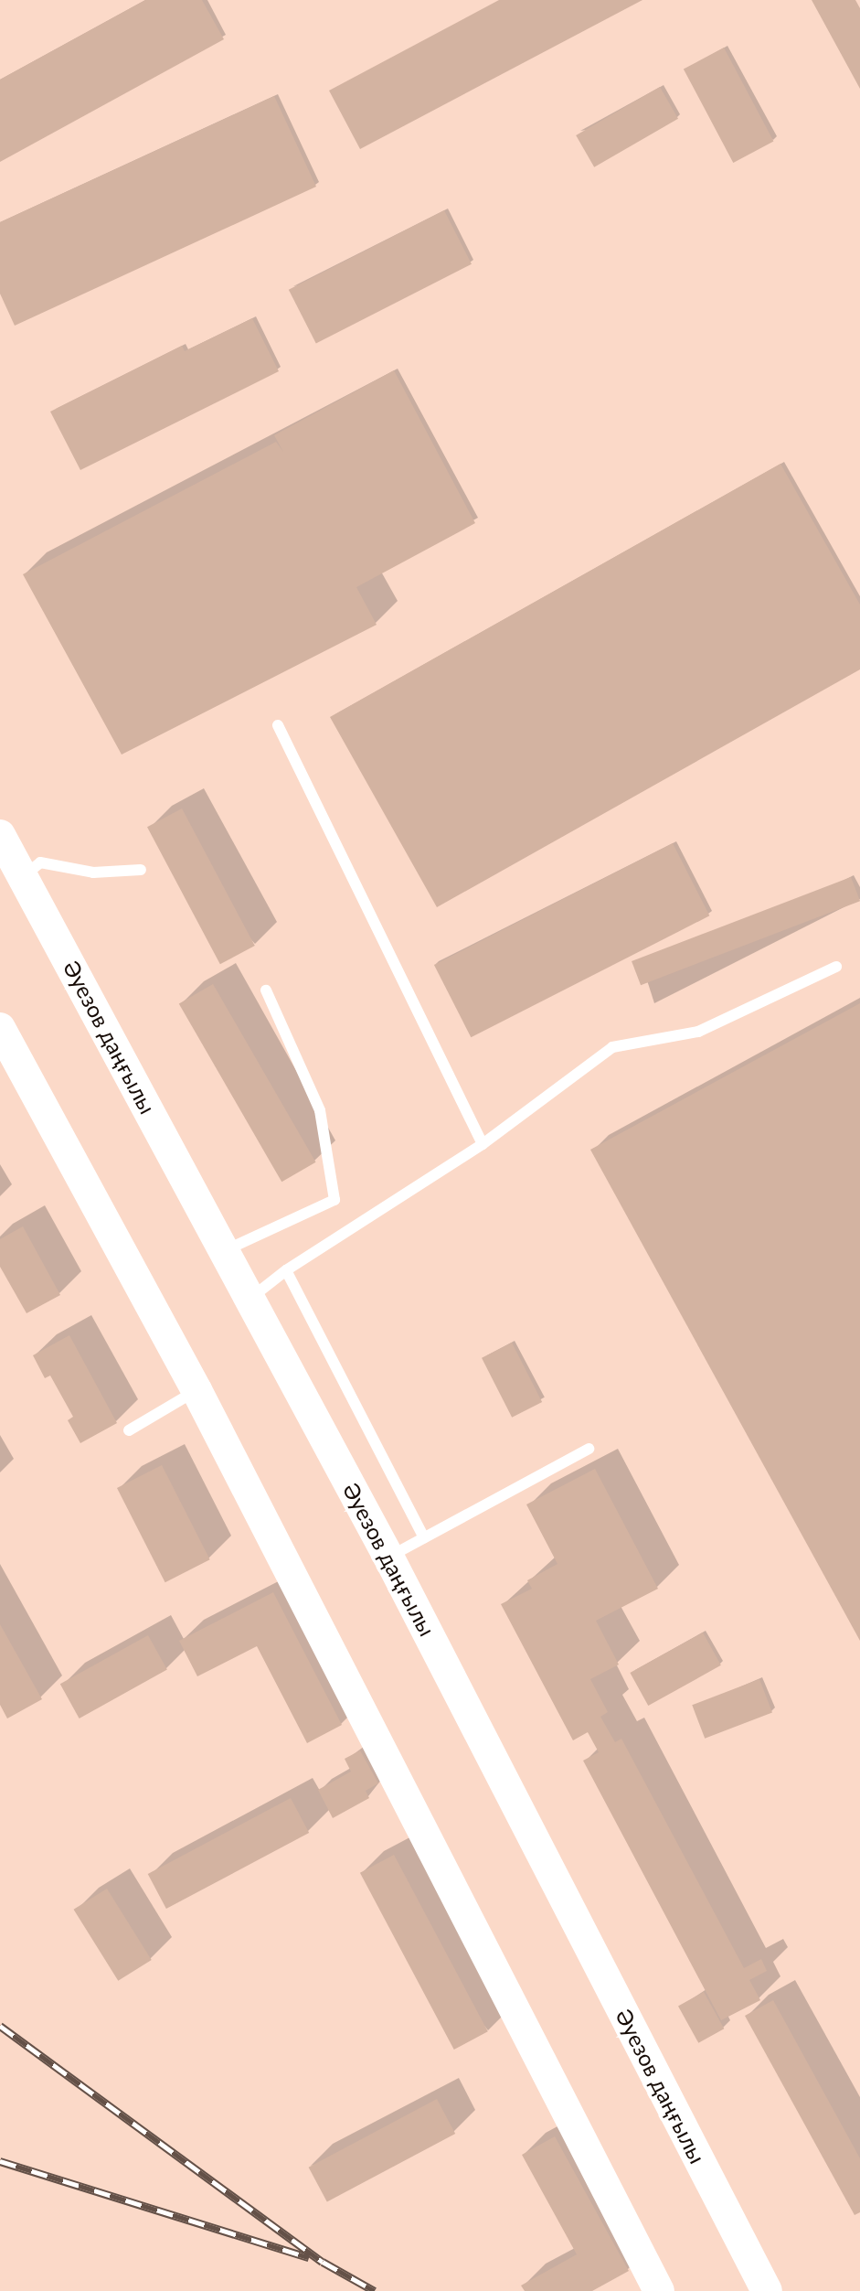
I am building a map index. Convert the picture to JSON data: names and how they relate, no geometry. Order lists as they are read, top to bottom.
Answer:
{
  "streets": {
    "main road": ["Әуезов даңғылы"]
  }
}
